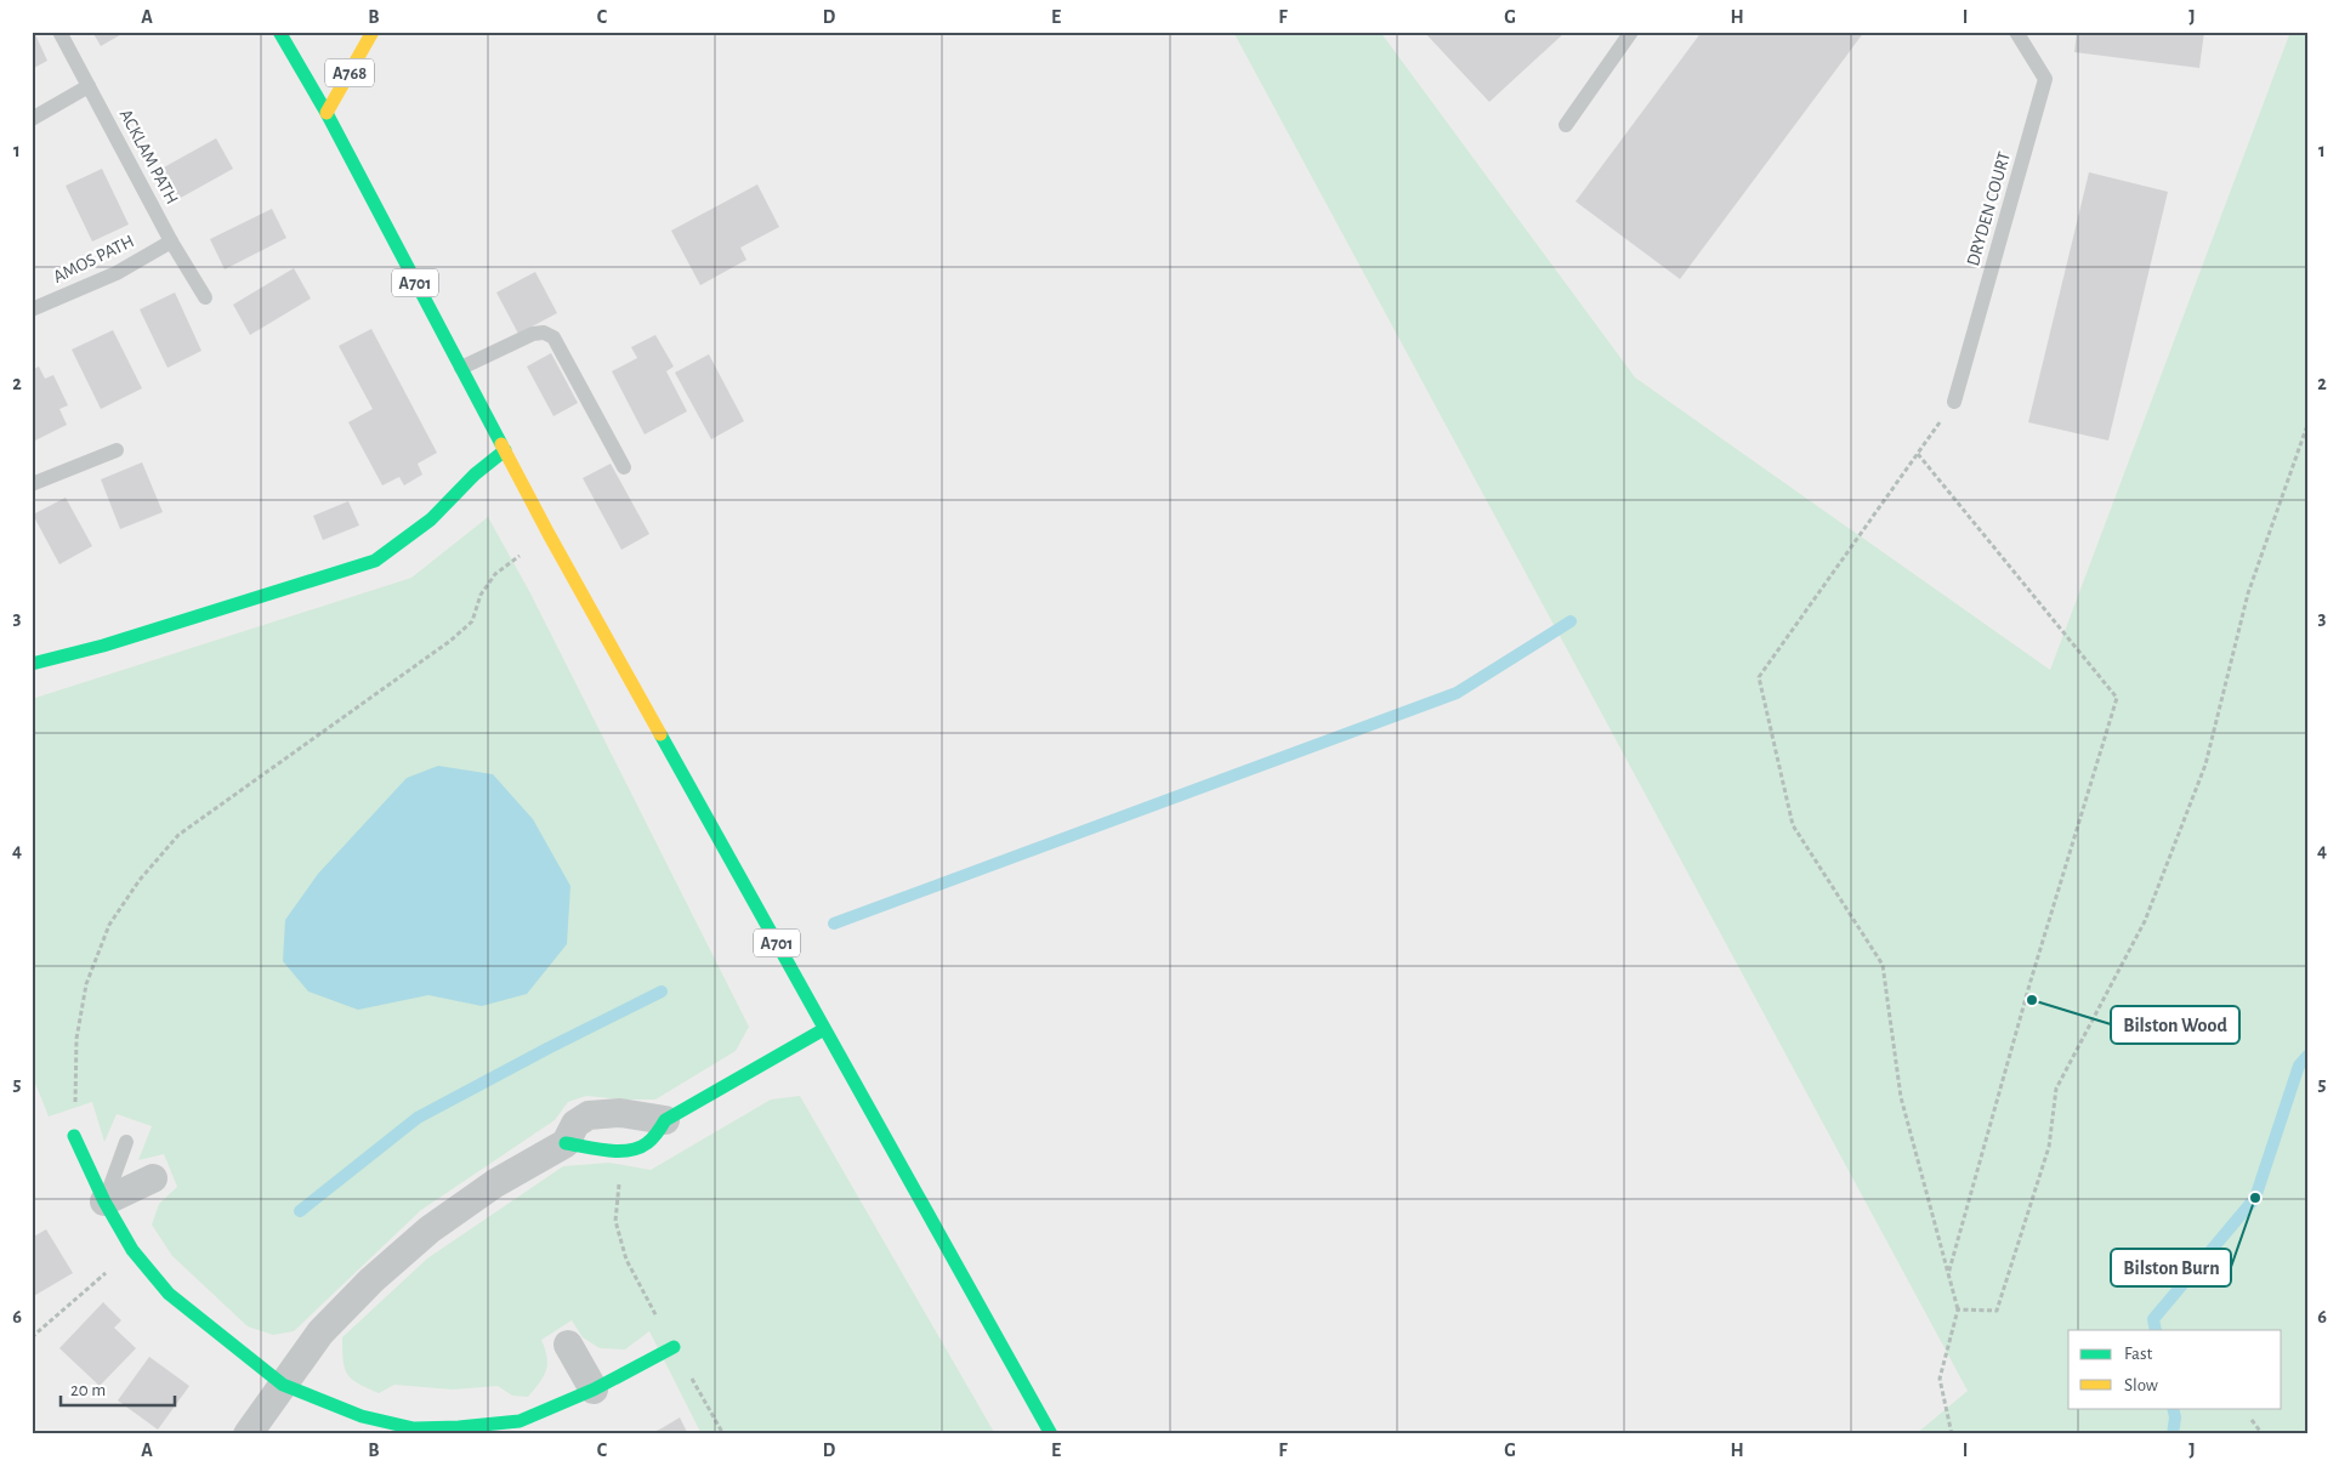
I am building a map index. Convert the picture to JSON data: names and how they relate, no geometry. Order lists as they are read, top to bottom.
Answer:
{
  "streets": {
    "main road": ["A768", "A701"],
    "lane": ["ACKLAM PATH", "DRYDEN COURT", "AMOS PATH"]
  },
  "crossings": [
    ["A768", "A701"],
    ["ACKLAM PATH", "AMOS PATH"]
  ],
  "places": ["Bilston Wood", "Bilston Burn"],
  "legend": ["Fast", "Slow"],
  "scale_bar": "20 m",
  "grid": {
    "columns": [
      "A",
      "B",
      "C",
      "D",
      "E",
      "F",
      "G",
      "H",
      "I",
      "J"
    ],
    "rows": [
      "1",
      "2",
      "3",
      "4",
      "5",
      "6"
    ]
  }
}
